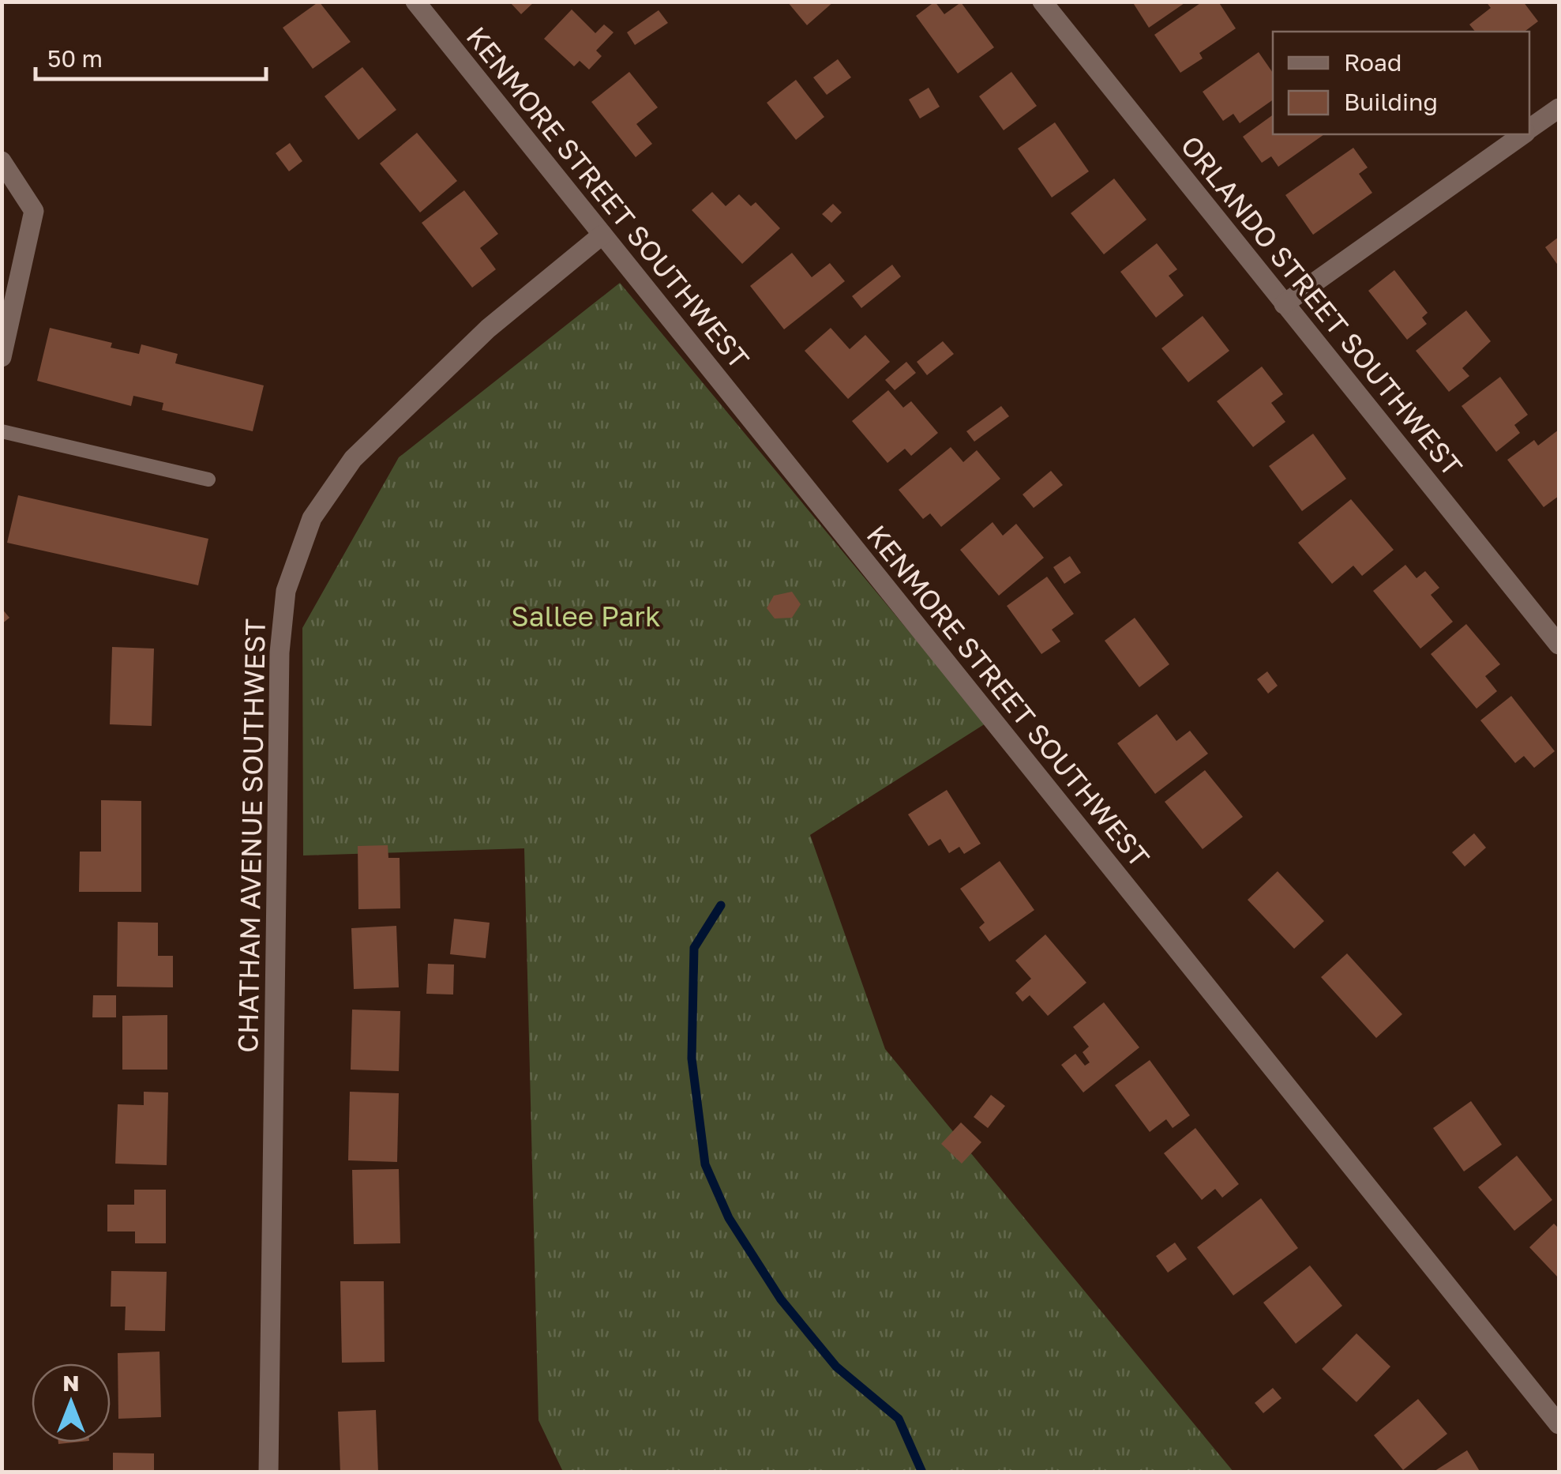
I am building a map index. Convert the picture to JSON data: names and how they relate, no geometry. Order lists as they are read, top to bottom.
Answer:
{
  "streets": {
    "street": ["KENMORE STREET SOUTHWEST", "ORLANDO STREET SOUTHWEST", "CHATHAM AVENUE SOUTHWEST"]
  },
  "crossings": [
    ["KENMORE STREET SOUTHWEST", "CHATHAM AVENUE SOUTHWEST"]
  ],
  "parks": ["Sallee Park"],
  "legend": ["Road", "Building"],
  "scale_bar": "50 m",
  "north": "top"
}
